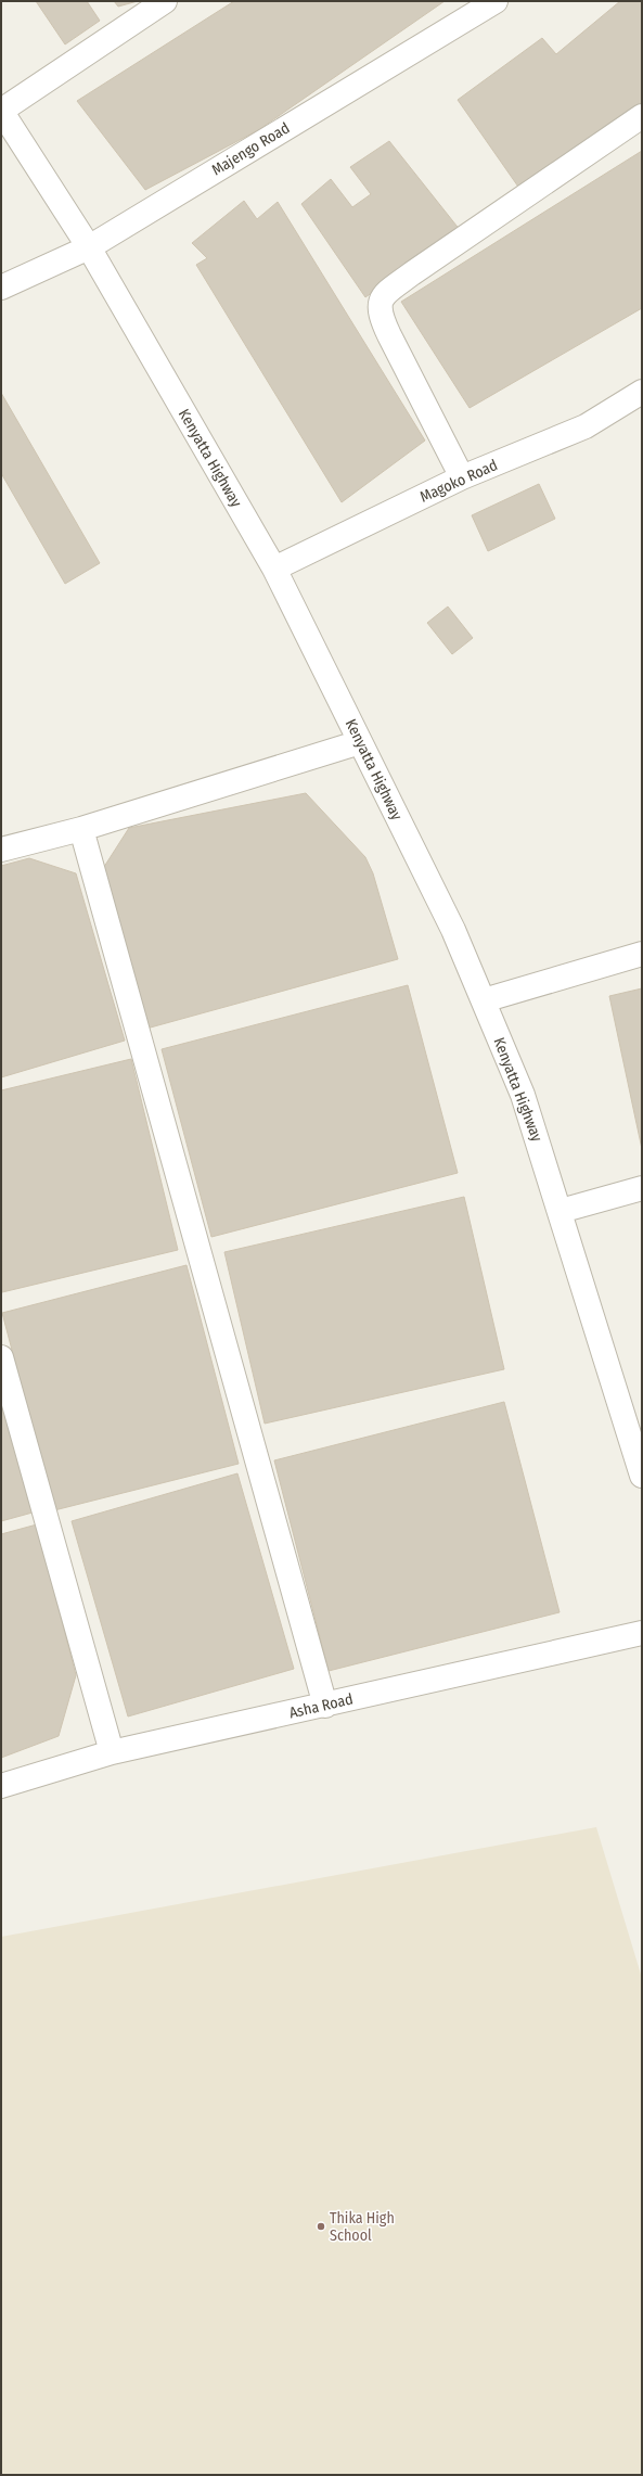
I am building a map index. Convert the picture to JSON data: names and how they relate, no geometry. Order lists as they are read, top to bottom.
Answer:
{
  "streets": {
    "street": [
      "Majengo Road",
      "Kenyatta Highway",
      "Magoko Road",
      "Asha Road"
    ]
  },
  "crossings": [
    ["Majengo Road", "Kenyatta Highway"],
    ["Kenyatta Highway", "Magoko Road"]
  ],
  "places": ["Thika High School"]
}
